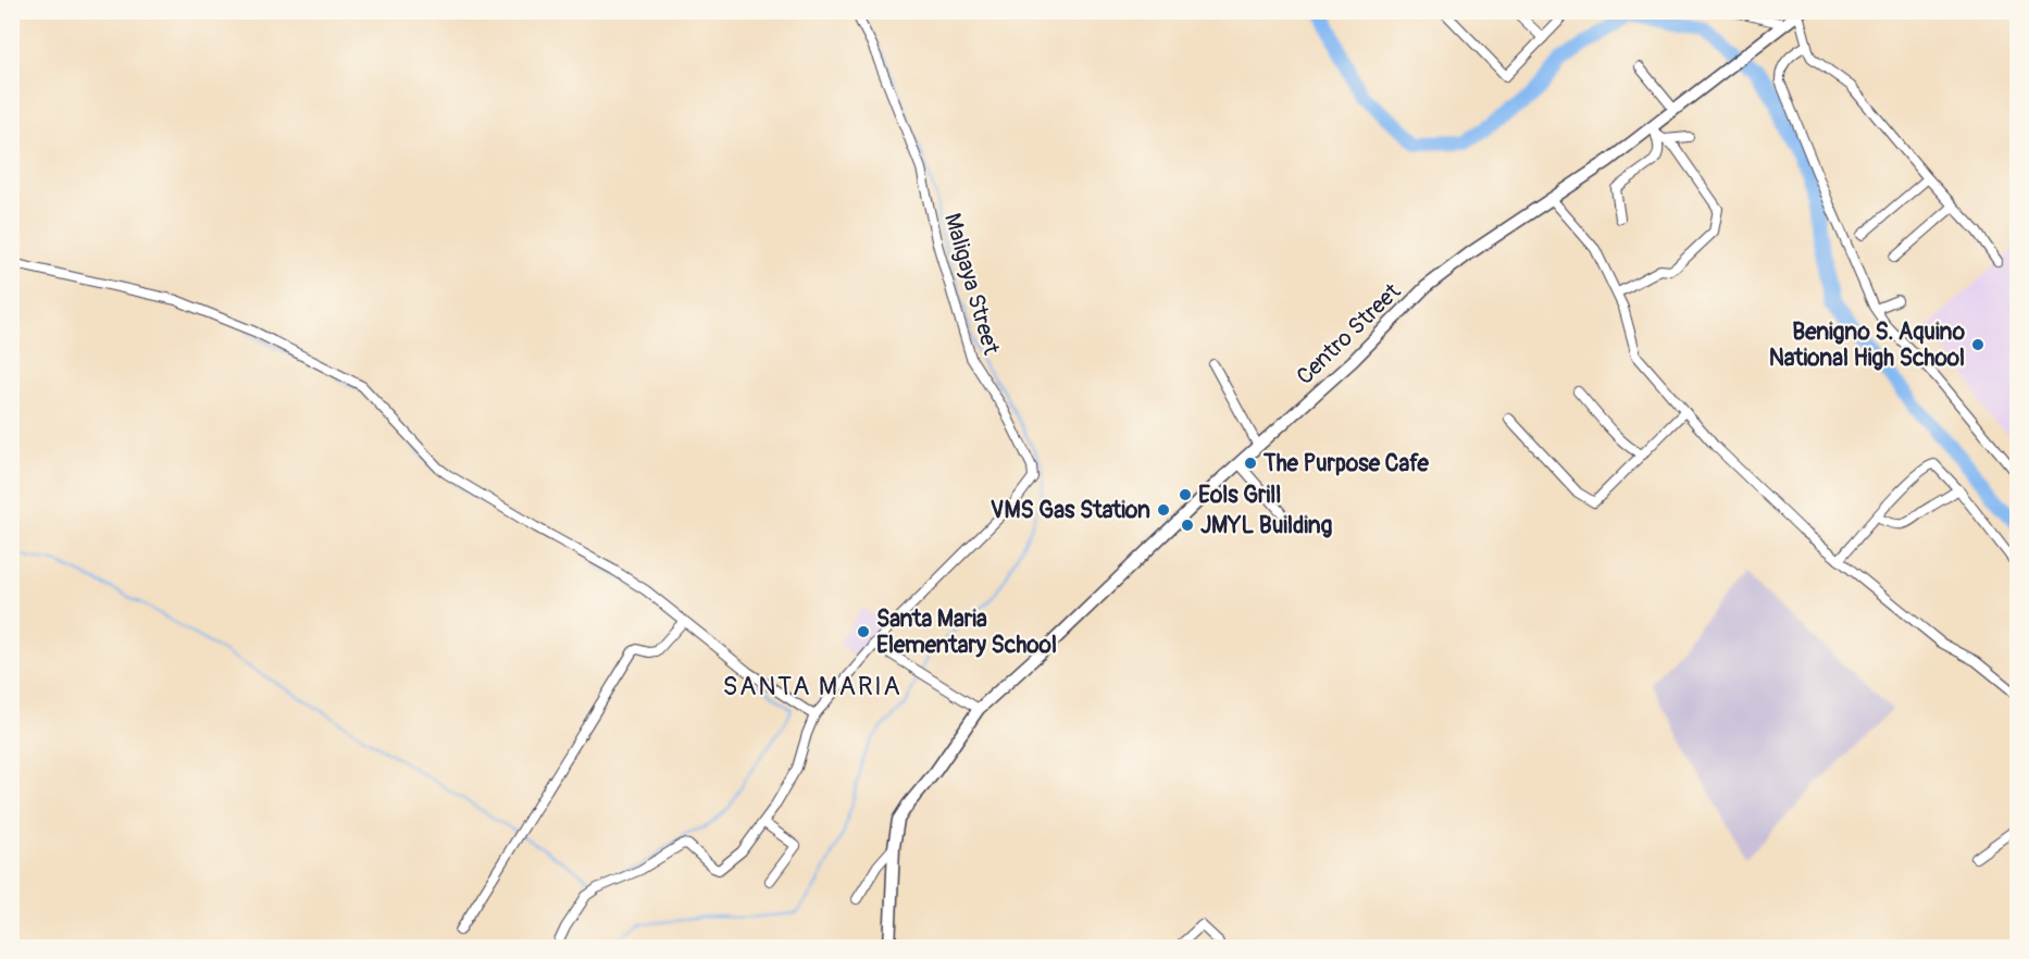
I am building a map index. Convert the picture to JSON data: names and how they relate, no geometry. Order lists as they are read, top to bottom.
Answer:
{
  "streets": {
    "street": ["Maligaya Street", "Centro Street"]
  },
  "districts": ["SANTA MARIA"],
  "places": [
    "Benigno S. Aquino National High School",
    "The Purpose Cafe",
    "Eols Grill",
    "VMS Gas Station",
    "JMYL Building",
    "Santa Maria Elementary School"
  ]
}
